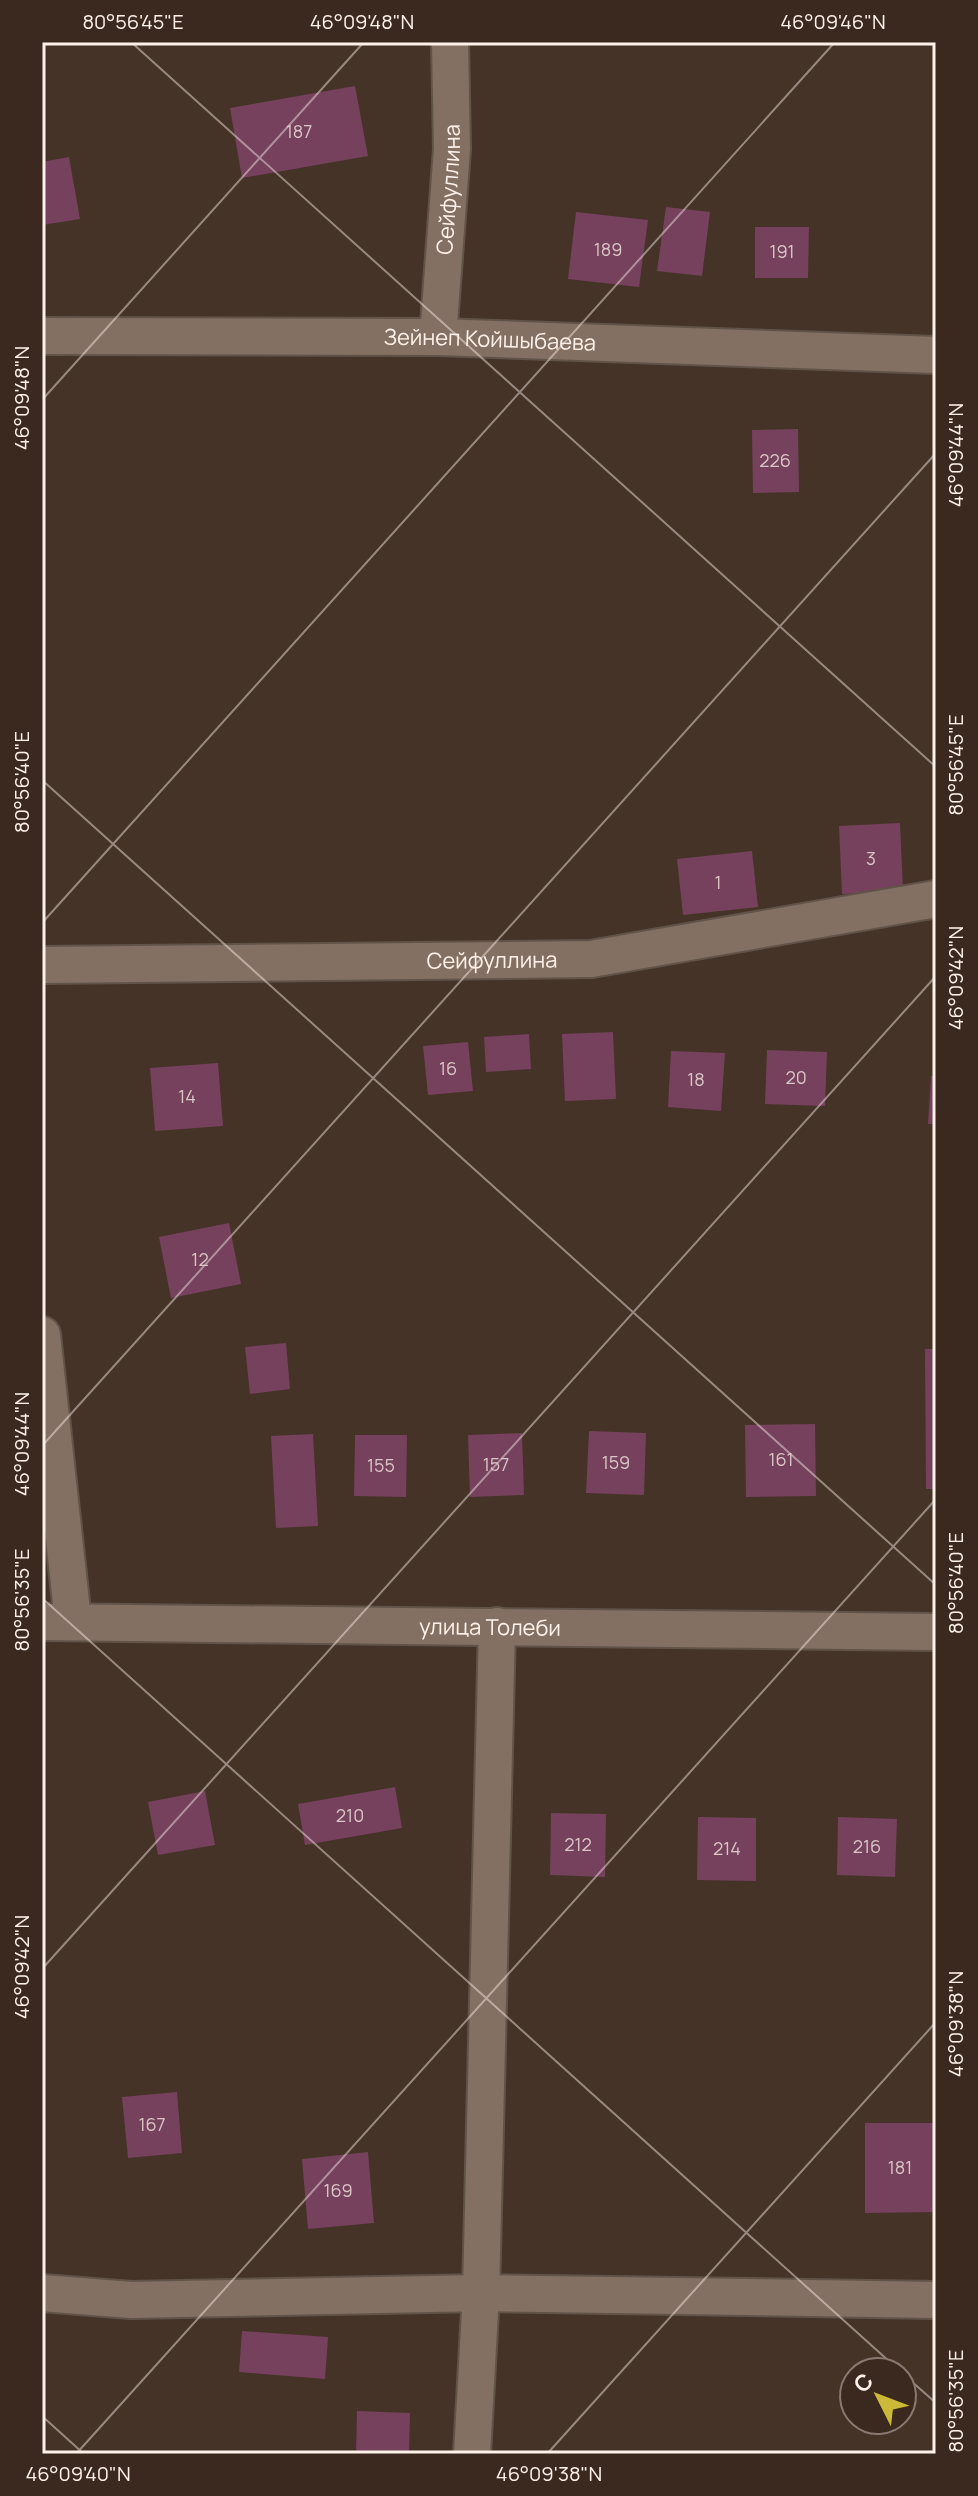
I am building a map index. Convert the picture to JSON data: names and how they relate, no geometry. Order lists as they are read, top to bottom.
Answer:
{
  "streets": {
    "street": ["Сейфуллина", "Зейнеп Койшыбаева", "улица Толеби"]
  },
  "crossings": [
    ["Сейфуллина", "Зейнеп Койшыбаева"]
  ],
  "house_numbers": [
    "187",
    "189",
    "191",
    "226",
    "3",
    "1",
    "16",
    "20",
    "18",
    "14",
    "12",
    "161",
    "159",
    "157",
    "155",
    "210",
    "212",
    "216",
    "214",
    "167",
    "181",
    "169"
  ],
  "north": "top left",
  "coordinates": [
    "80°56'45\"E",
    "46°09'48\"N",
    "46°09'46\"N",
    "46°09'44\"N",
    "80°56'40\"E",
    "46°09'42\"N",
    "80°56'35\"E",
    "46°09'38\"N",
    "46°09'40\"N"
  ]
}
